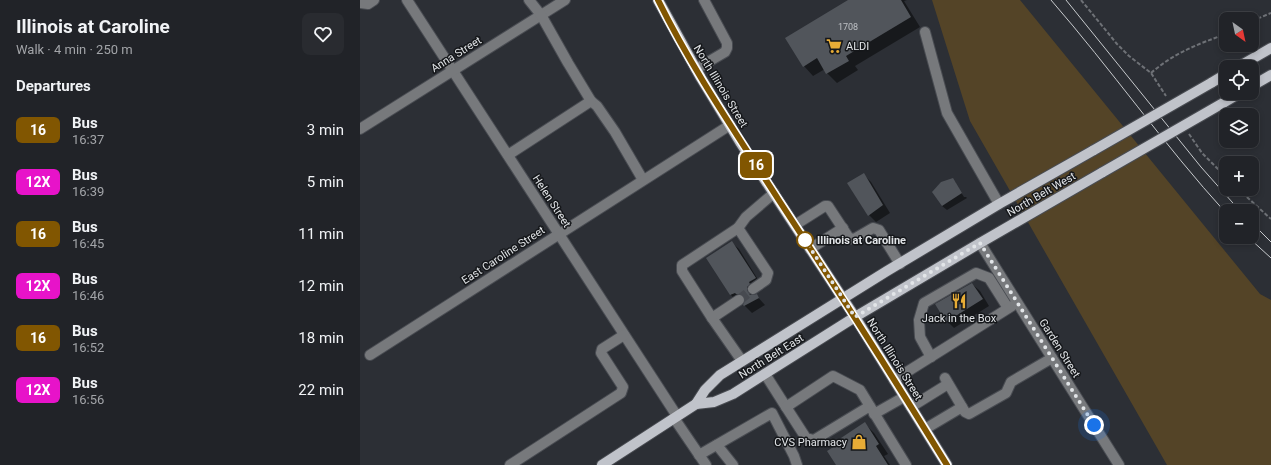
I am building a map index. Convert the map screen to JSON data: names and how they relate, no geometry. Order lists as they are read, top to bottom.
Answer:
{
  "streets": {
    "main road": ["North Illinois Street", "North Belt West", "North Belt East"],
    "street": [
      "Anna Street",
      "Helen Street",
      "East Caroline Street",
      "Garden Street"
    ]
  },
  "crossings": [
    ["Anna Street", "Helen Street"],
    ["North Illinois Street", "North Belt West"],
    ["North Illinois Street", "East Caroline Street"],
    ["North Illinois Street", "North Belt East"],
    ["North Belt West", "Garden Street"],
    ["North Belt West", "North Belt East"],
    ["Helen Street", "East Caroline Street"],
    ["Helen Street", "North Belt East"]
  ],
  "places": {
    "supermarket": ["ALDI"],
    "other": ["Illinois at Caroline"],
    "restaurant": ["Jack in the Box"],
    "shop": ["CVS Pharmacy"]
  },
  "lines": ["bus line 16"],
  "house_numbers": ["1708"],
  "north": "bottom right",
  "page": {
    "heading": [
      ["Illinois at Caroline", "Walk · 4 min · 250 m"],
      "Departures"
    ],
    "on_map": "16",
    "map_buttons": ["+", "−"],
    "list": [
      {
        "mark": "16",
        "name": "Bus",
        "note": "16:37",
        "value": "3 min"
      },
      {
        "mark": "12X",
        "name": "Bus",
        "note": "16:39",
        "value": "5 min"
      },
      {
        "mark": "16",
        "name": "Bus",
        "note": "16:45",
        "value": "11 min"
      },
      {
        "mark": "12X",
        "name": "Bus",
        "note": "16:46",
        "value": "12 min"
      },
      {
        "mark": "16",
        "name": "Bus",
        "note": "16:52",
        "value": "18 min"
      },
      {
        "mark": "12X",
        "name": "Bus",
        "note": "16:56",
        "value": "22 min"
      }
    ]
  }
}
